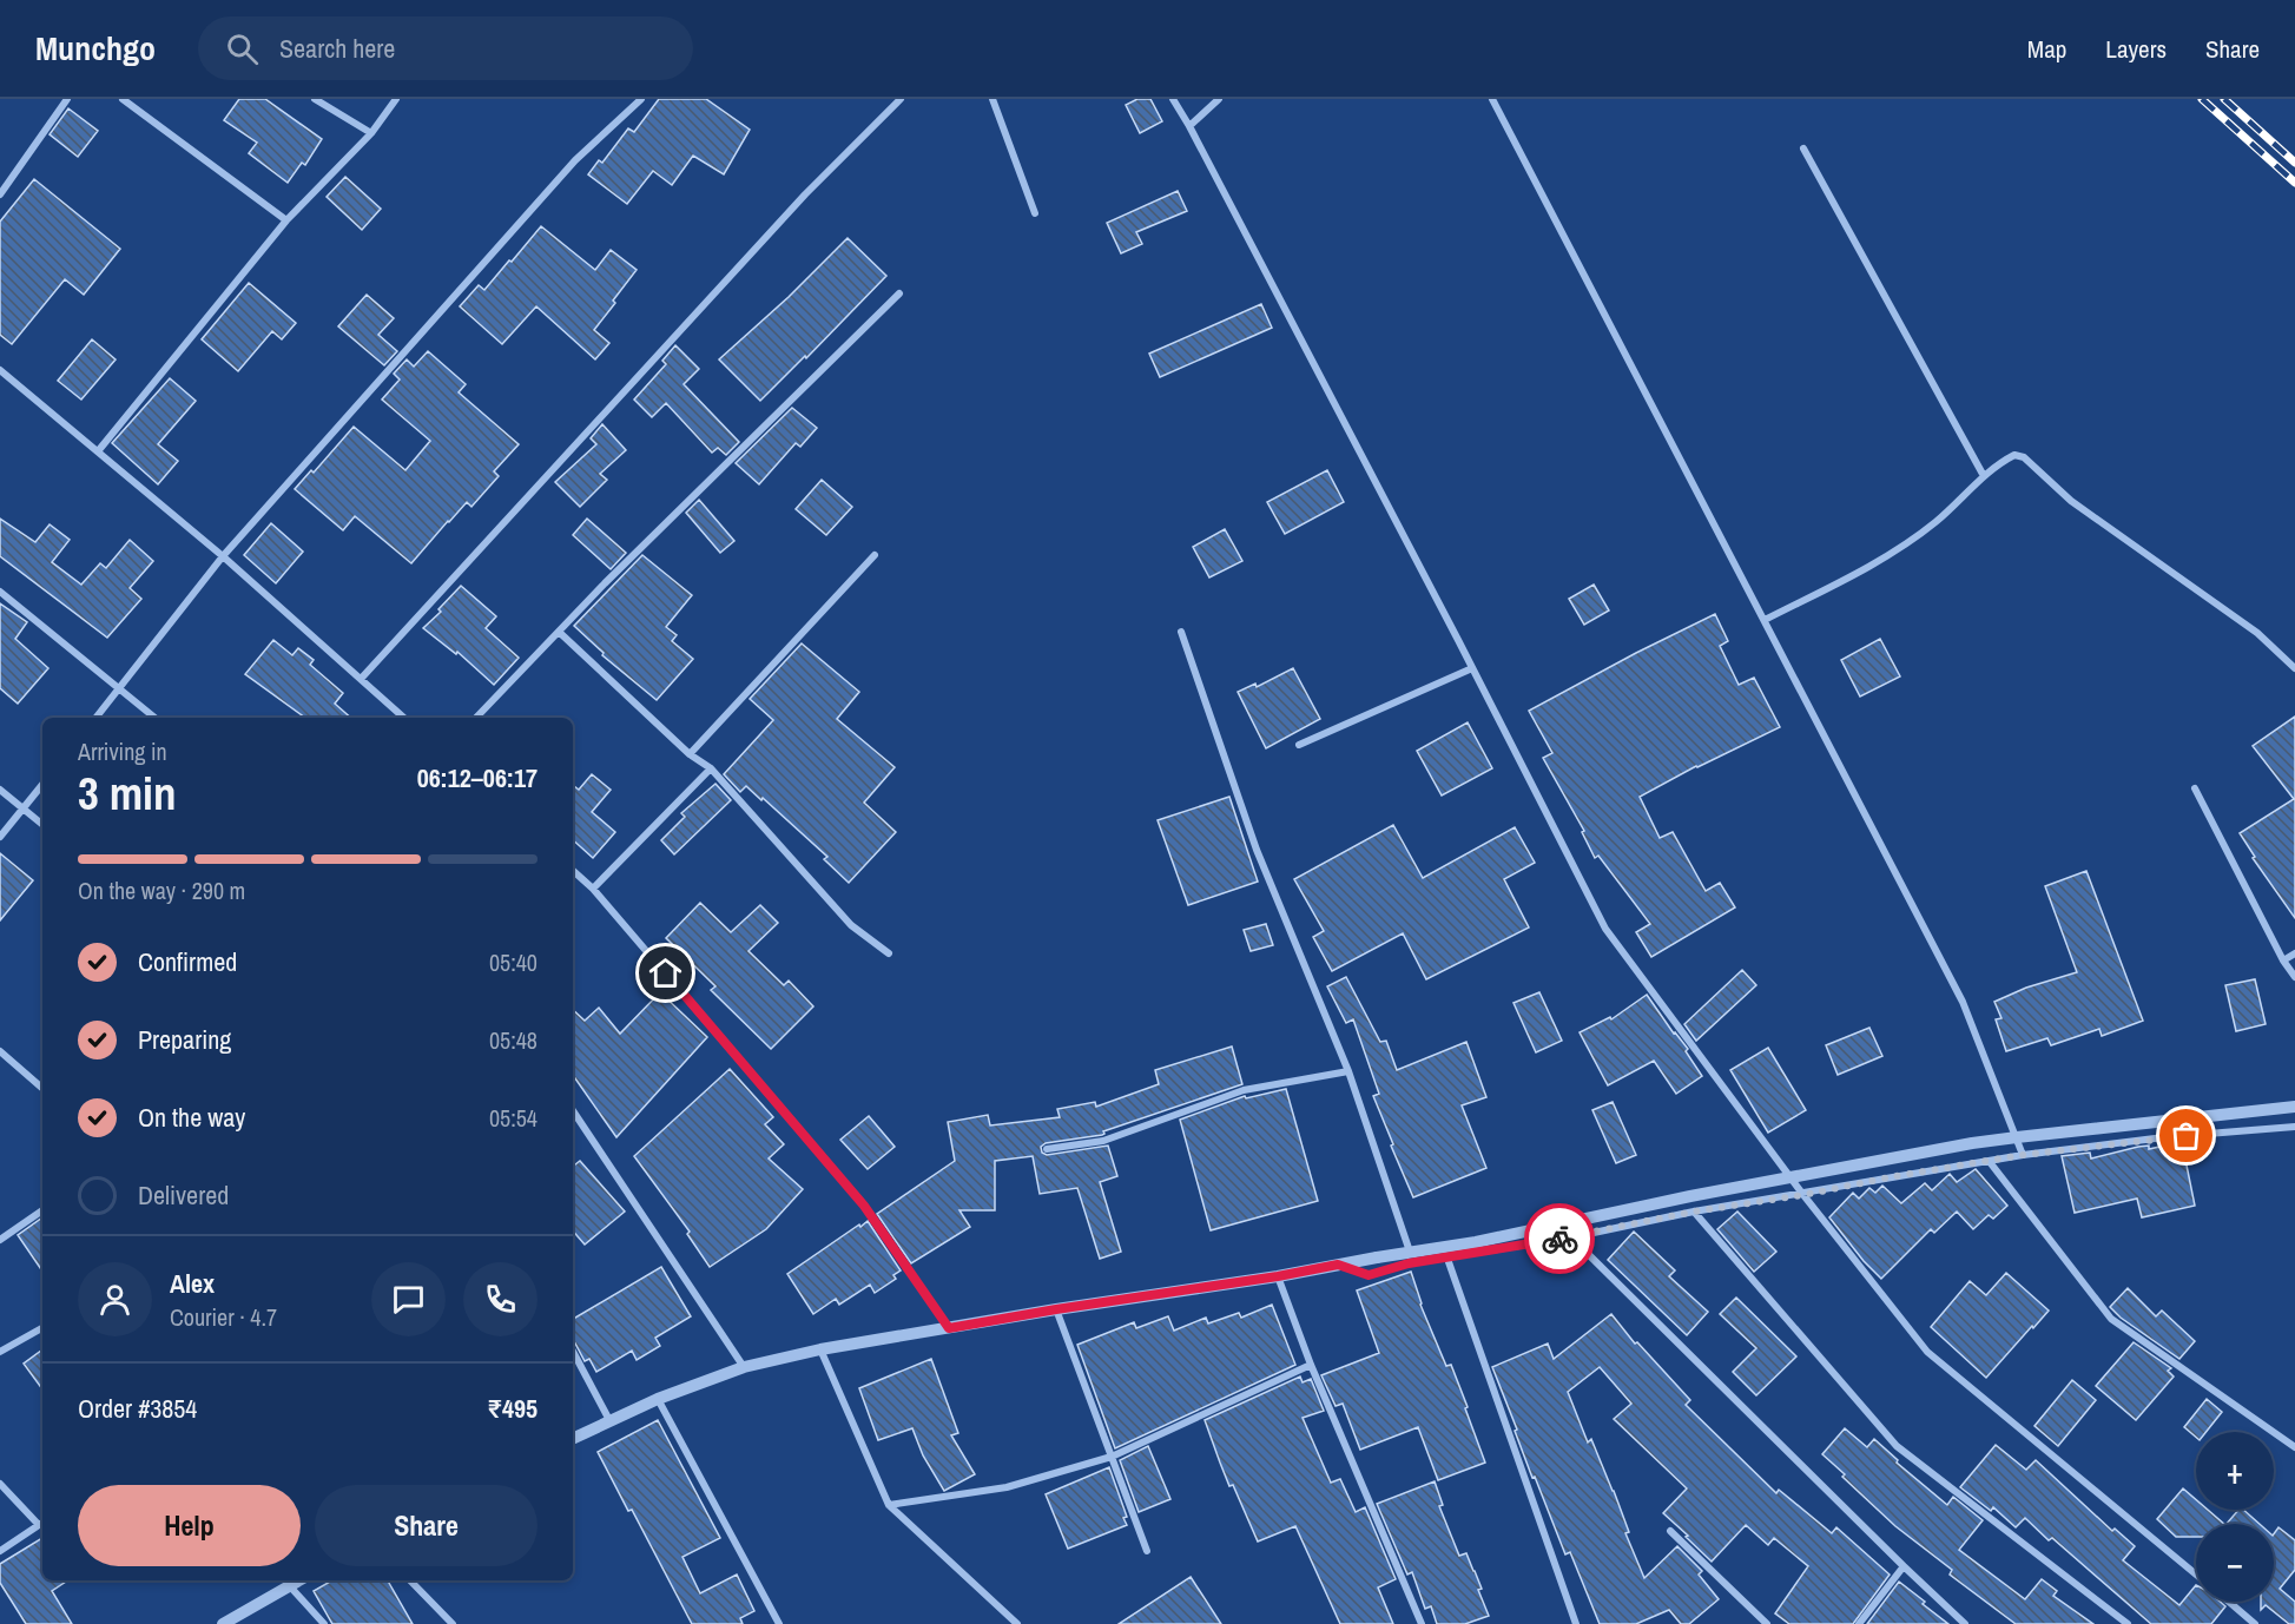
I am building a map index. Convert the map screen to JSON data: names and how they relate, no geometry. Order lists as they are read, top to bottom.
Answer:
{
  "page": {
    "header": "Munchgo",
    "search": "Search here",
    "nav": ["Map", "Layers", "Share"],
    "heading": ["3 min", "Arriving in", "06:12–06:17"],
    "panel": [
      "Alex",
      "Courier · 4.7",
      "Order #3854",
      "₹495"
    ],
    "bar": "On the way · 290 m",
    "list": [
      ["Confirmed", "05:40"],
      ["Preparing", "05:48"],
      ["On the way", "05:54"],
      "Delivered"
    ],
    "map_buttons": ["+", "−"],
    "buttons": ["Help", "Share"]
  }
}
